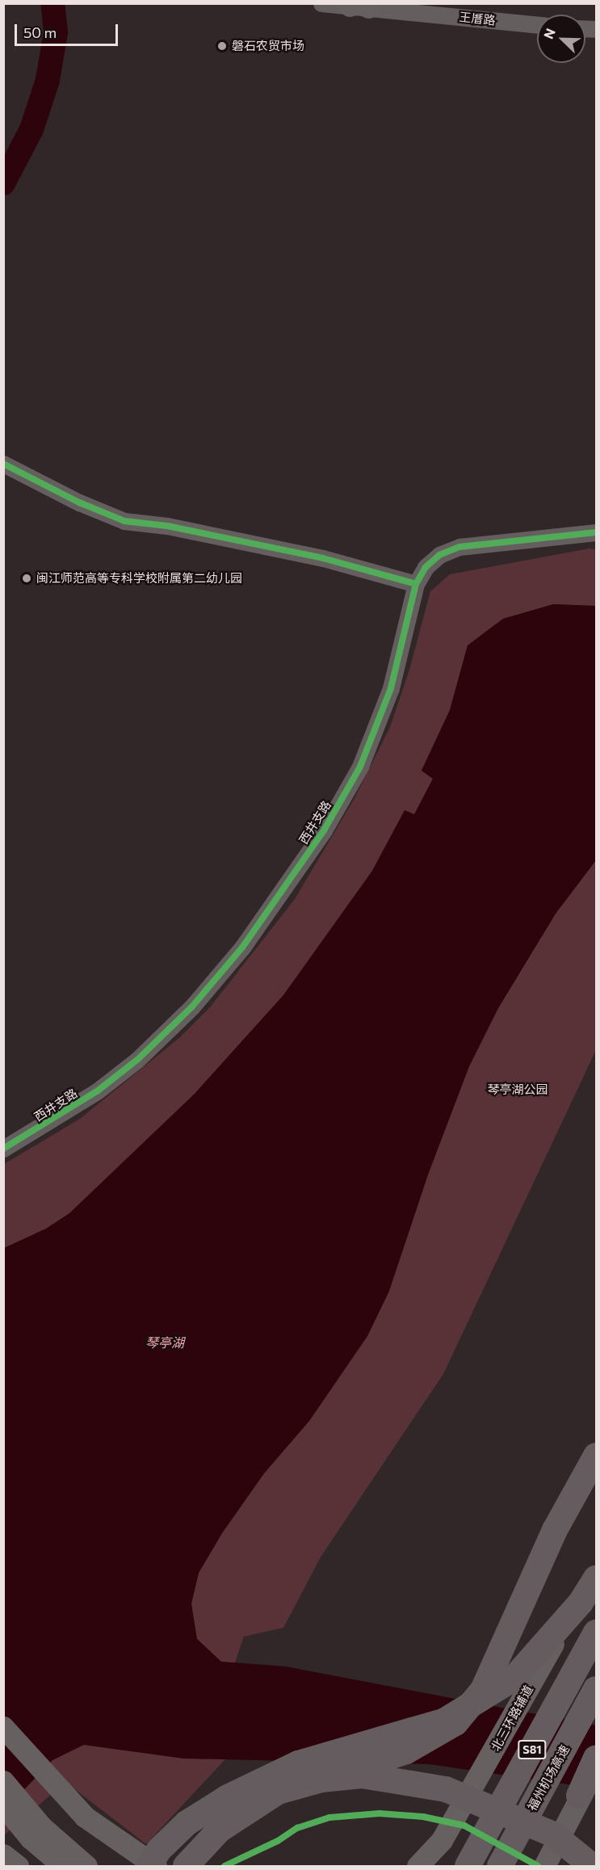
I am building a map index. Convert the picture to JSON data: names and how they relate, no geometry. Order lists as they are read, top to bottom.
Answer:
{
  "streets": {
    "highway": ["S81", "福州机场高速"],
    "main road": ["北三环路辅道"],
    "street": ["王厝路", "西井支路"]
  },
  "water": ["琴亭湖"],
  "parks": ["琴亭湖公园"],
  "places": ["磐石农贸市场", "闽江师范高等专科学校附属第二幼儿园"],
  "scale_bar": "50 m",
  "north": "top left"
}
